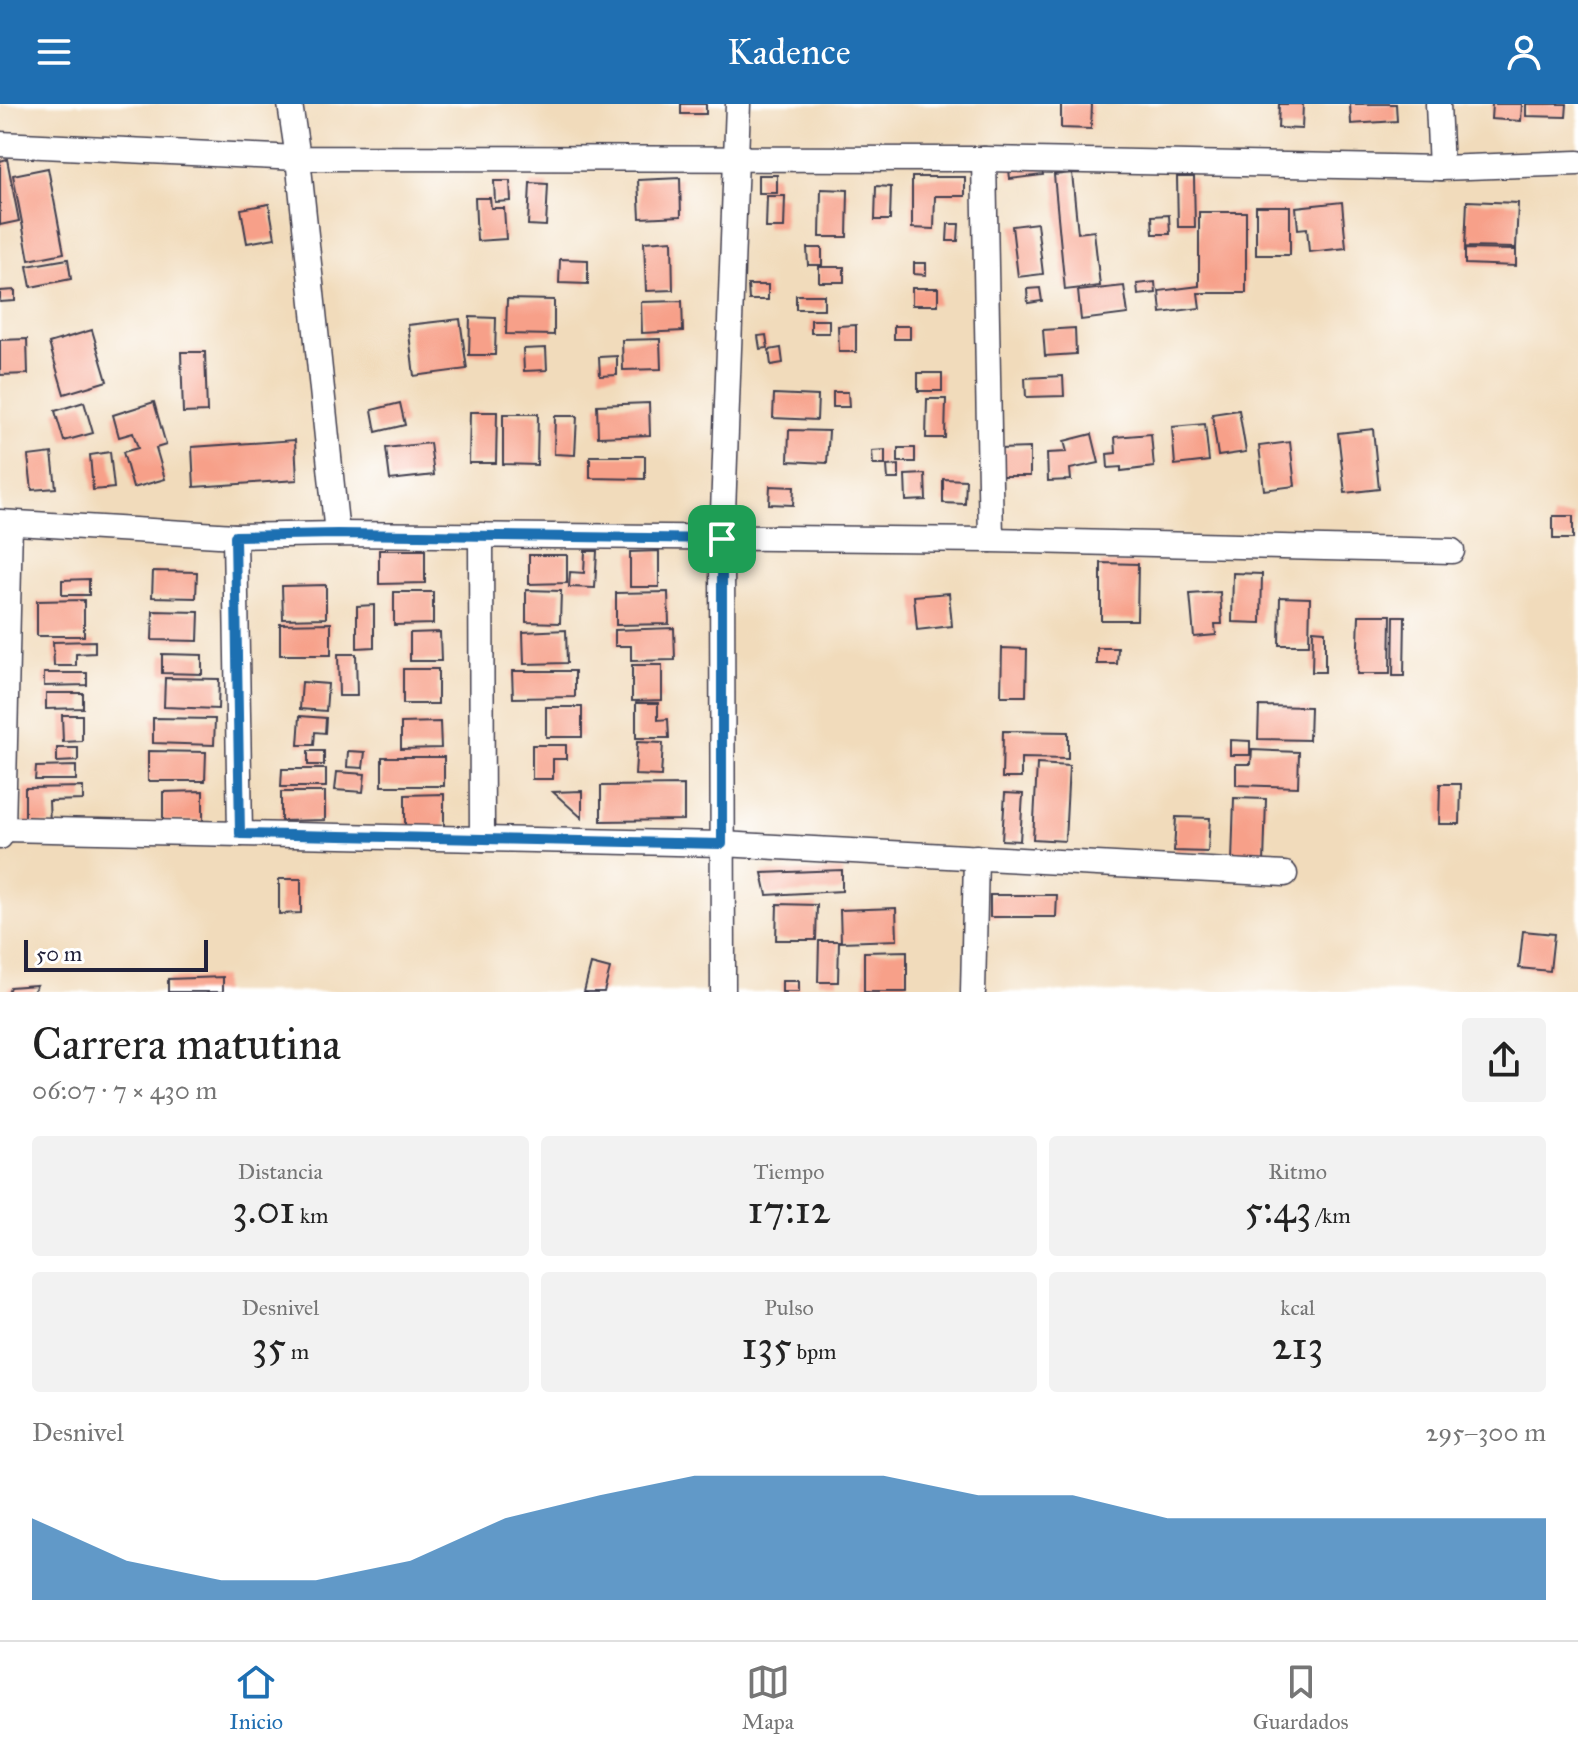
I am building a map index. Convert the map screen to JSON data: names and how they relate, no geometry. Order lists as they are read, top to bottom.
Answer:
{
  "scale_bar": "50 m",
  "page": {
    "header": "Kadence",
    "scale": "50 m",
    "heading": ["Carrera matutina", "06:07 · 7 × 430 m"],
    "stats": [
      ["Distancia", "3.01 km"],
      ["Tiempo", "17:12"],
      ["Ritmo", "5:43 /km"],
      ["Desnivel", "35 m"],
      ["Pulso", "135 bpm"],
      ["kcal", "213"]
    ],
    "chart": ["Desnivel", "295–300 m"],
    "tabs": ["Inicio", "Mapa", "Guardados"]
  }
}
